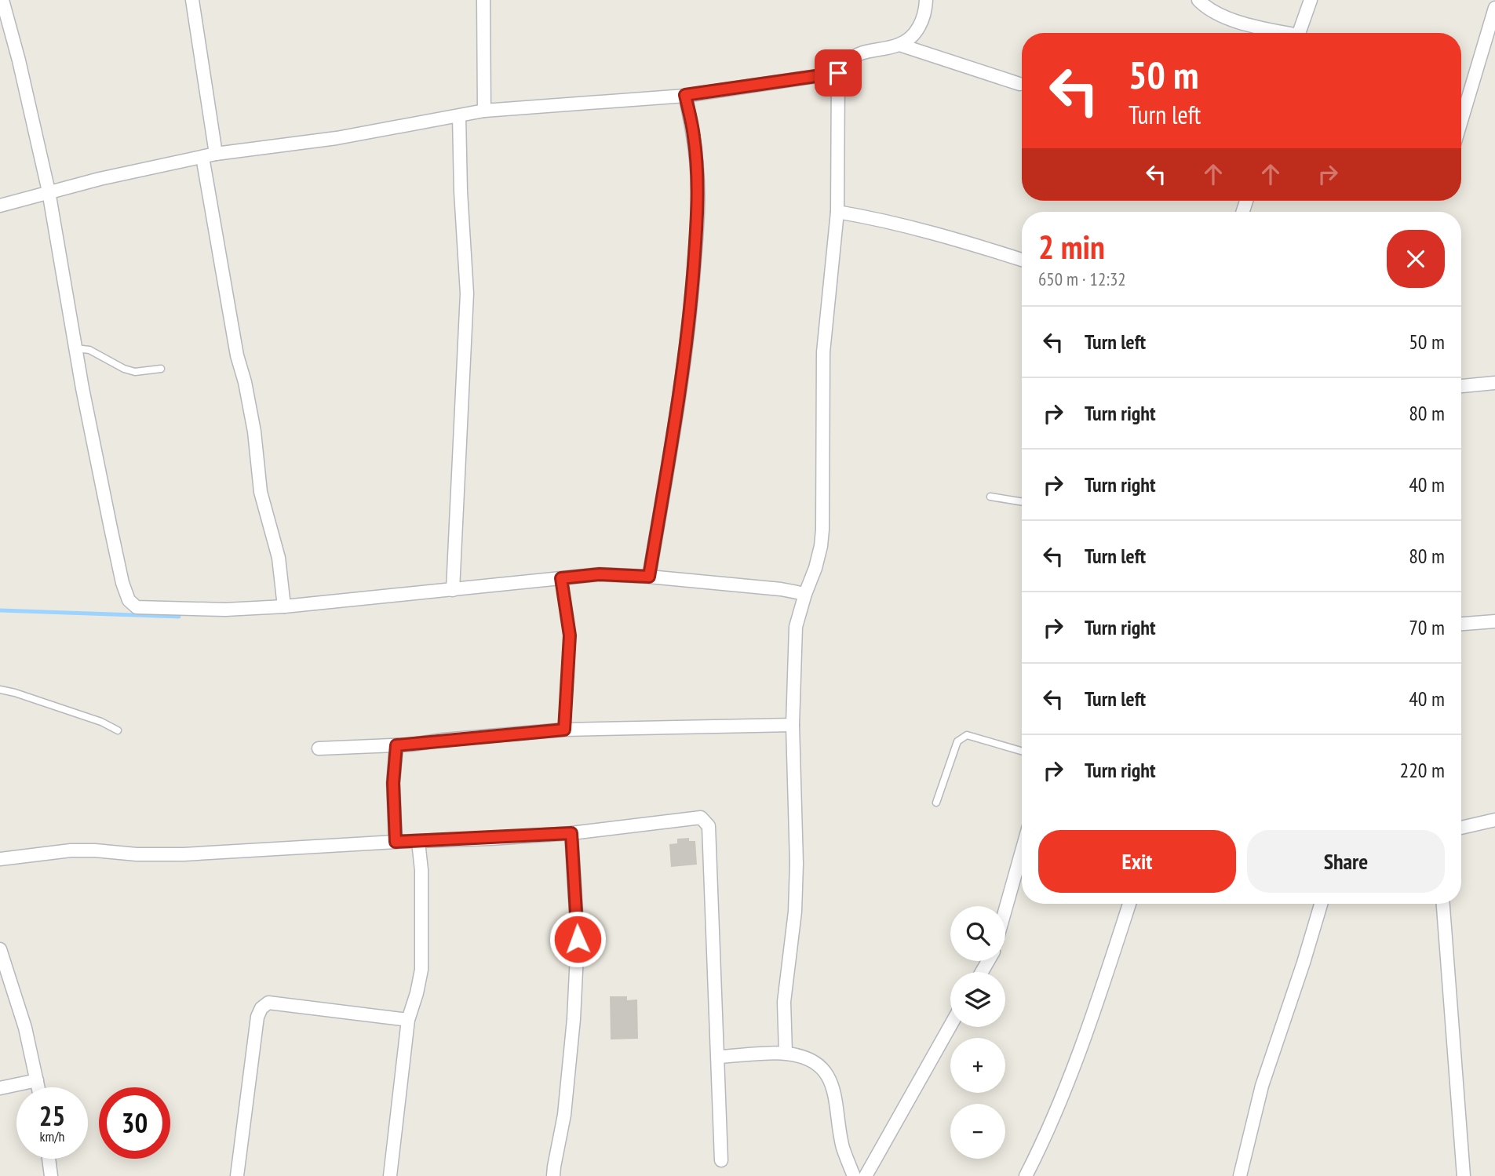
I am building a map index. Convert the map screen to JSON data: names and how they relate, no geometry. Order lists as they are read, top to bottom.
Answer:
{
  "page": {
    "turn": ["50 m", "Turn left"],
    "heading": ["2 min", "650 m · 12:32"],
    "list": [
      {
        "name": "Turn left",
        "value": "50 m"
      },
      {
        "name": "Turn right",
        "value": "80 m"
      },
      {
        "name": "Turn right",
        "value": "40 m"
      },
      {
        "name": "Turn left",
        "value": "80 m"
      },
      {
        "name": "Turn right",
        "value": "70 m"
      },
      {
        "name": "Turn left",
        "value": "40 m"
      },
      {
        "name": "Turn right",
        "value": "220 m"
      }
    ],
    "buttons": ["Exit", "Share"],
    "map_buttons": ["+", "−"],
    "speed": "25 km/h",
    "limit": "30"
  }
}
